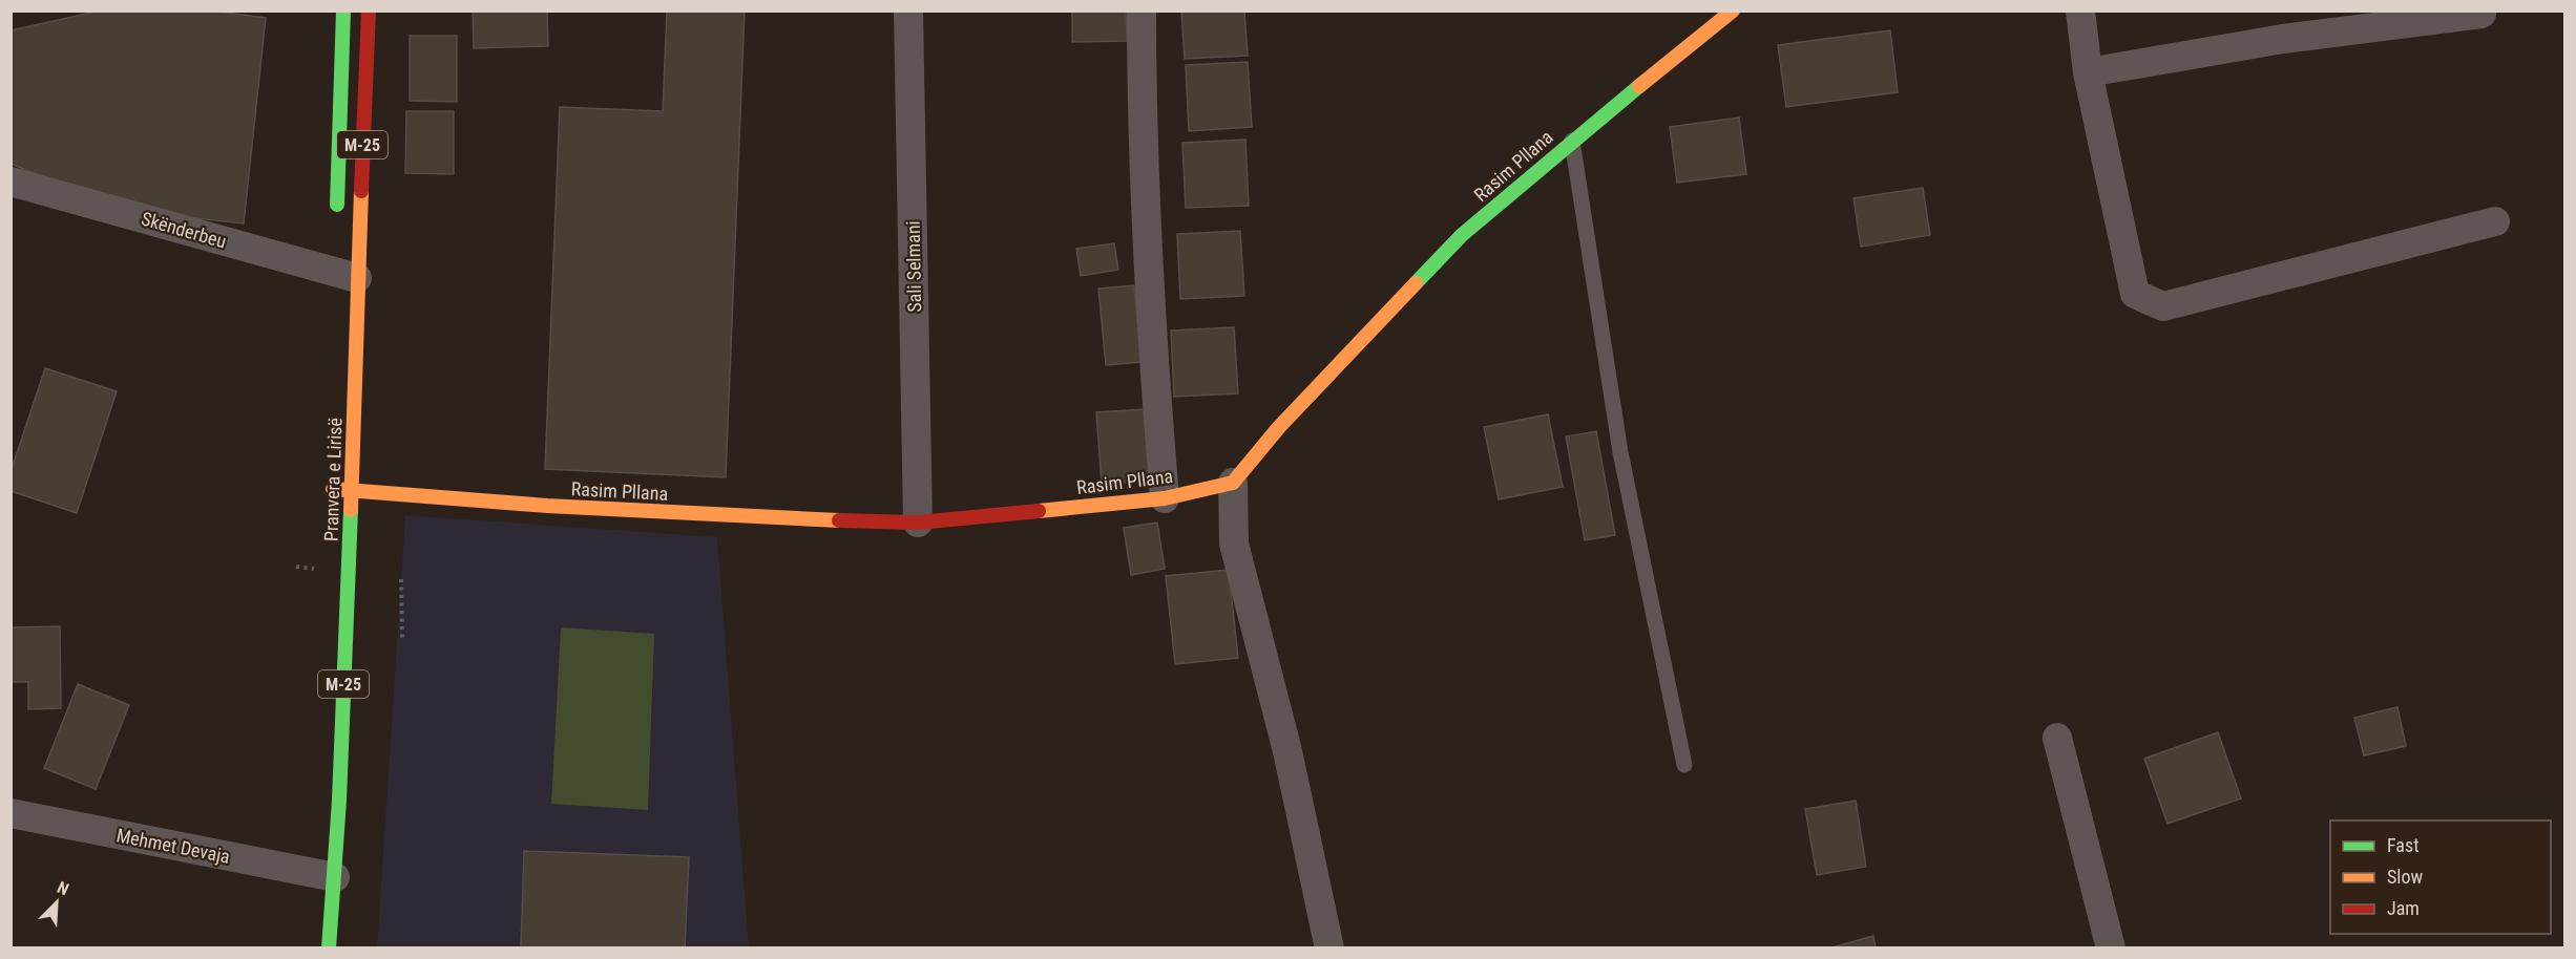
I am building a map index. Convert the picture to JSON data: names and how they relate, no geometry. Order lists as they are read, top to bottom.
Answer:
{
  "streets": {
    "street": [
      "M-25",
      "Rasim Pllana",
      "Skënderbeu",
      "Sali Selmani",
      "Pranvera e Lirisë",
      "Mehmet Devaja"
    ]
  },
  "crossings": [
    ["Rasim Pllana", "Sali Selmani"],
    ["Rasim Pllana", "Pranvera e Lirisë"],
    ["Skënderbeu", "Pranvera e Lirisë"],
    ["Pranvera e Lirisë", "Mehmet Devaja"]
  ],
  "legend": ["Fast", "Slow", "Jam"],
  "north": "top right"
}
